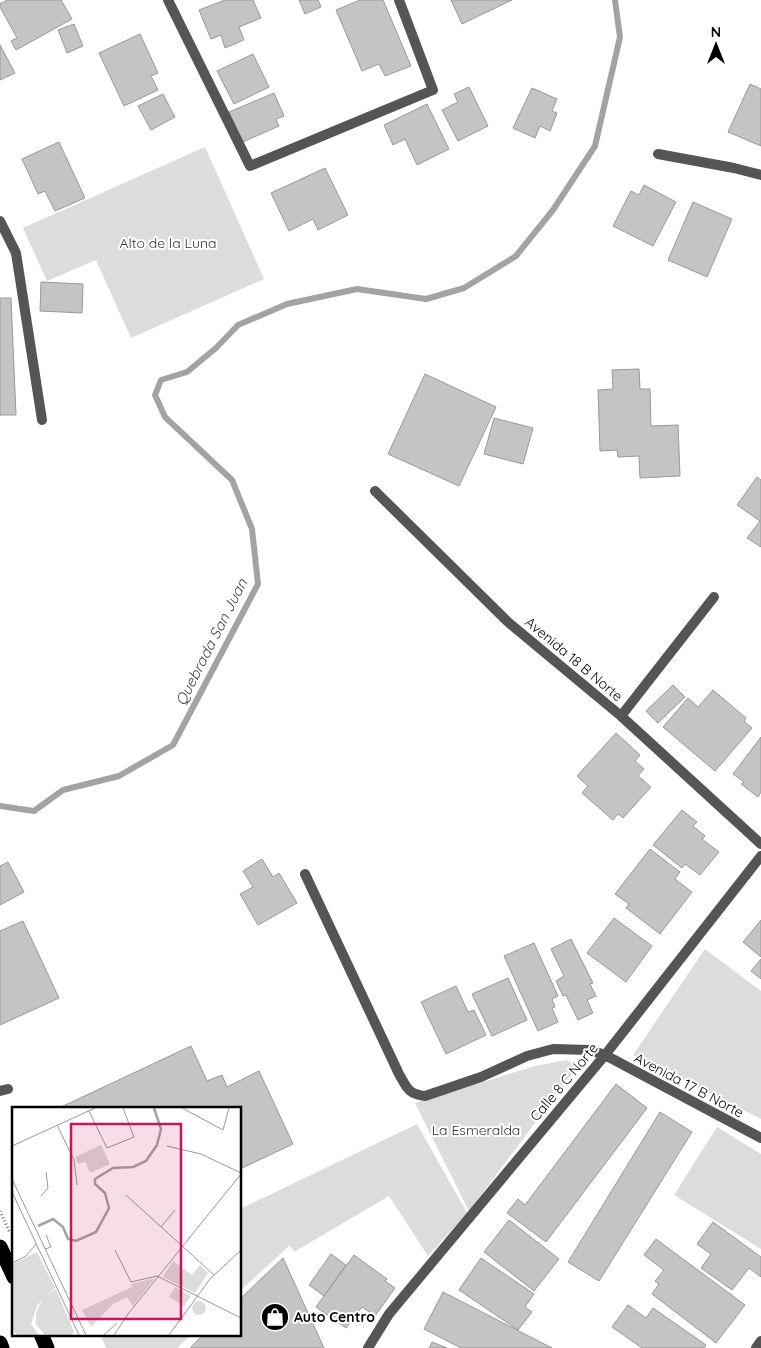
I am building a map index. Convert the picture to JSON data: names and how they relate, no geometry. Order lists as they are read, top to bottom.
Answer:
{
  "streets": {
    "street": ["Avenida 18 B Norte", "Calle 8 C Norte", "Avenida 17 B Norte"]
  },
  "crossings": [
    ["Calle 8 C Norte", "Avenida 17 B Norte"]
  ],
  "water": ["Quebrada San Juan"],
  "parks": ["Alto de la Luna", "La Esmeralda"],
  "places": {
    "shop": ["Auto Centro"]
  },
  "north": "top"
}
